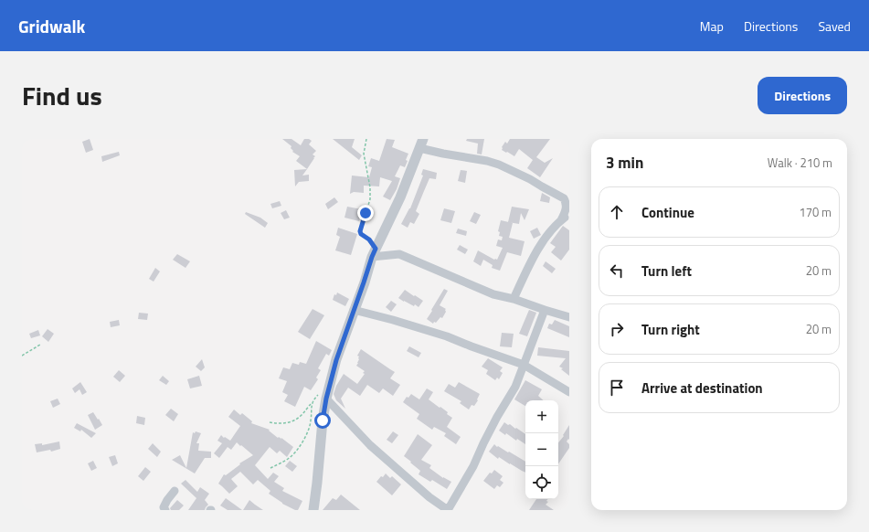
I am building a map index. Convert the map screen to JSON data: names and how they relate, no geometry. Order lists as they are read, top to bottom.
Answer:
{
  "page": {
    "header": "Gridwalk",
    "nav": ["Map", "Directions", "Saved"],
    "title": "Find us",
    "buttons": "Directions",
    "heading": ["3 min", "Walk · 210 m"],
    "list": [
      ["Continue", "170 m"],
      ["Turn left", "20 m"],
      ["Turn right", "20 m"],
      "Arrive at destination"
    ],
    "map_buttons": ["+", "−"]
  }
}
